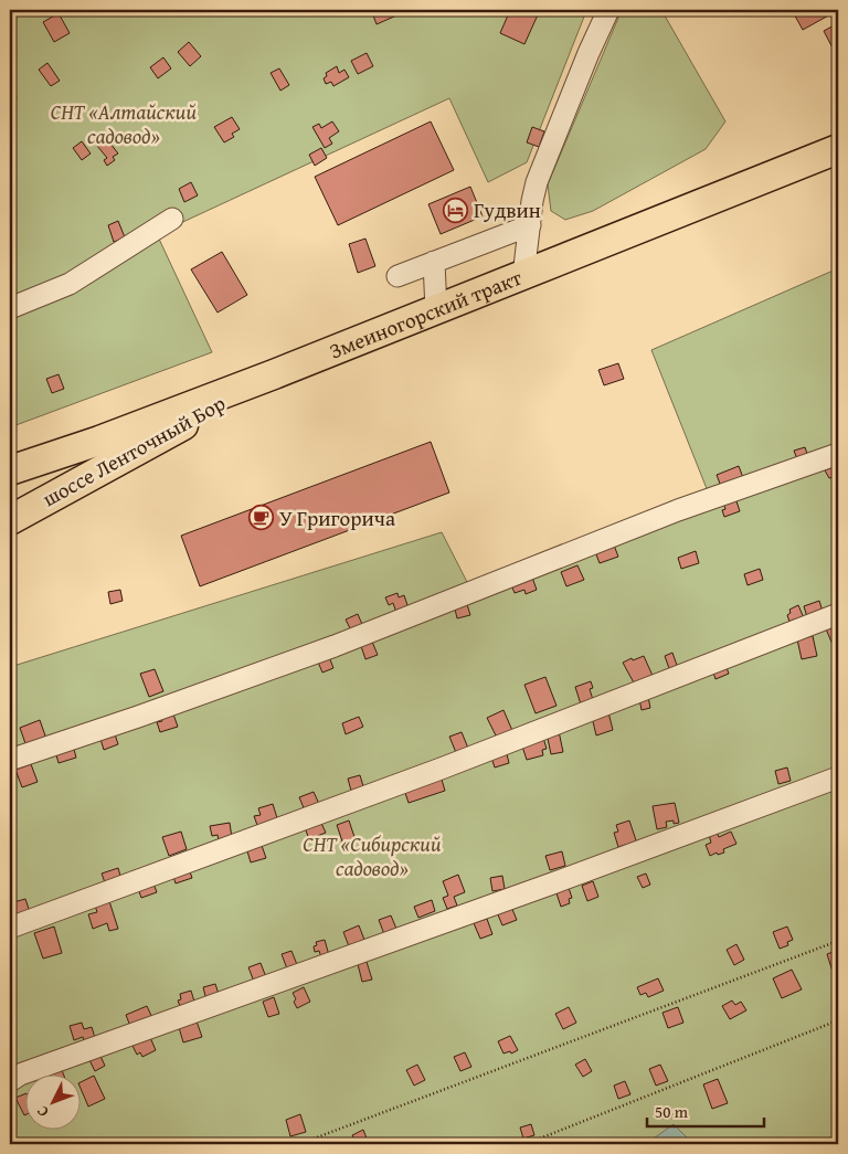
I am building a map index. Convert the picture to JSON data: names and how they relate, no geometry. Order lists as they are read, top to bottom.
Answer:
{
  "streets": {
    "highway": ["Змеиногорский тракт", "шоссе Ленточный Бор"]
  },
  "crossings": [
    ["Змеиногорский тракт", "шоссе Ленточный Бор"]
  ],
  "parks": ["СНТ «Алтайский садовод»", "СНТ «Сибирский садовод»"],
  "places": {
    "hotel": ["Гудвин"],
    "cafe": ["У Григорича"]
  },
  "scale_bar": "50 m",
  "north": "bottom left"
}
